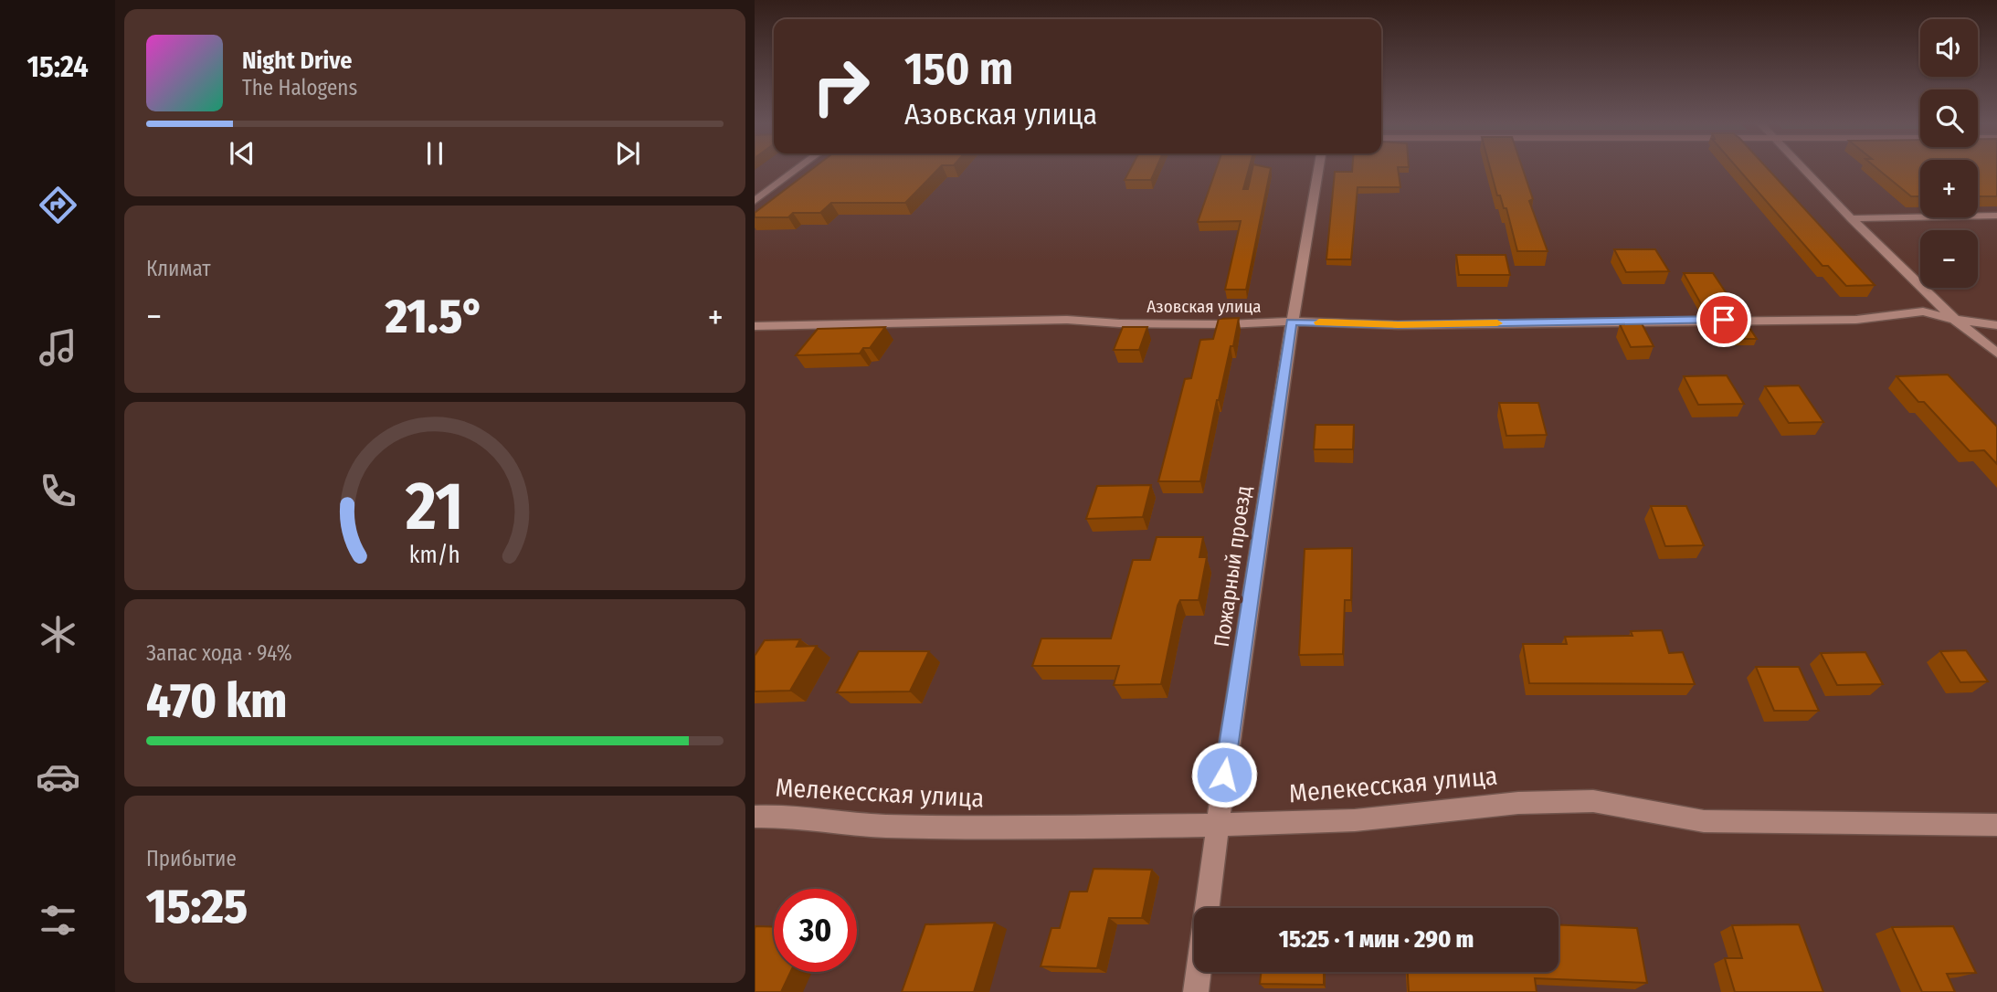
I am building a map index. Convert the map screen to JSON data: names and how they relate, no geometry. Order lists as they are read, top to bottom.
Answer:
{
  "streets": {
    "street": ["Азовская улица", "Пожарный проезд", "Мелекесская улица"]
  },
  "crossings": [
    ["Азовская улица", "Пожарный проезд"],
    ["Пожарный проезд", "Мелекесская улица"]
  ],
  "page": {
    "tabs": "15:24",
    "map_buttons": ["+", "−"],
    "turn": ["150 m", "Азовская улица"],
    "song": ["Night Drive", "The Halogens"],
    "tile": [
      "Климат",
      ["Запас хода · 94%", "470 km"],
      ["Прибытие", "15:25"]
    ],
    "heat": ["−", "21.5°", "+"],
    "limit": "30",
    "trip": "15:25 · 1 мин · 290 m",
    "gauge": ["21", "km/h"]
  }
}
